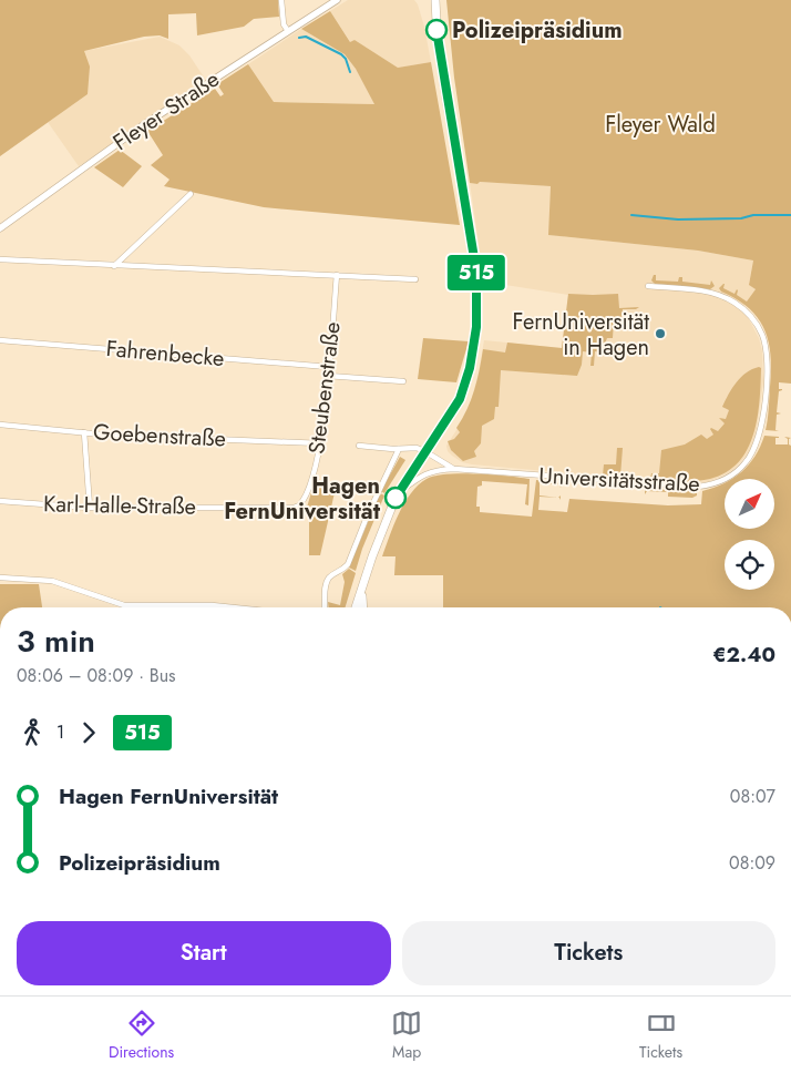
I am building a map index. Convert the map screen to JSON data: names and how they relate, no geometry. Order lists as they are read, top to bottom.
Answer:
{
  "streets": {
    "street": [
      "Fleyer Straße",
      "Fahrenbecke",
      "Steubenstraße",
      "Goebenstraße",
      "Universitätsstraße",
      "Karl-Halle-Straße"
    ]
  },
  "crossings": [
    ["Fahrenbecke", "Steubenstraße"],
    ["Steubenstraße", "Goebenstraße"],
    ["Steubenstraße", "Karl-Halle-Straße"]
  ],
  "parks": ["Fleyer Wald"],
  "places": ["Polizeipräsidium", "FernUniversität in Hagen", "Hagen FernUniversität"],
  "lines": ["bus line 515"],
  "north": "top right",
  "page": {
    "on_map": "515",
    "heading": ["3 min", "08:06 – 08:09 · Bus", "€2.40"],
    "legs": ["1", "515"],
    "list": [
      {
        "name": "Hagen FernUniversität",
        "value": "08:07"
      },
      {
        "name": "Polizeipräsidium",
        "value": "08:09"
      }
    ],
    "buttons": ["Start", "Tickets"],
    "tabs": ["Directions", "Map", "Tickets"]
  }
}
